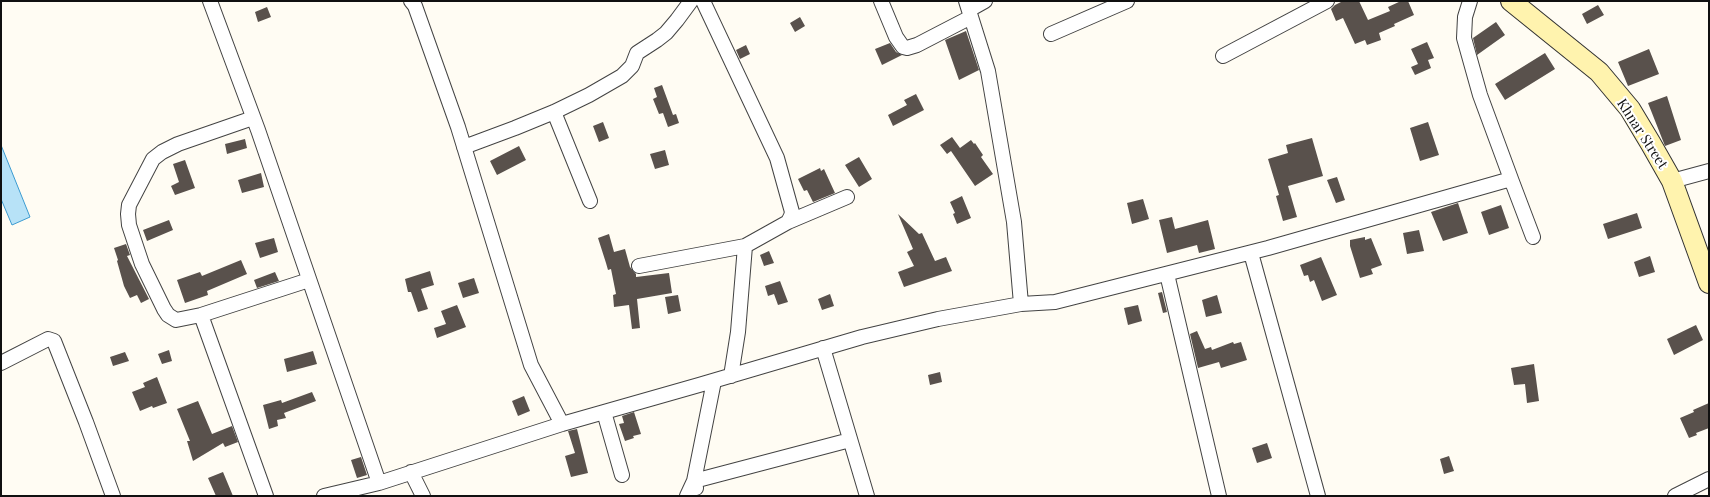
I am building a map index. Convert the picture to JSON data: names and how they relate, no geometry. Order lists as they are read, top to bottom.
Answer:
{
  "streets": {
    "street": ["Khnar Street"]
  }
}
